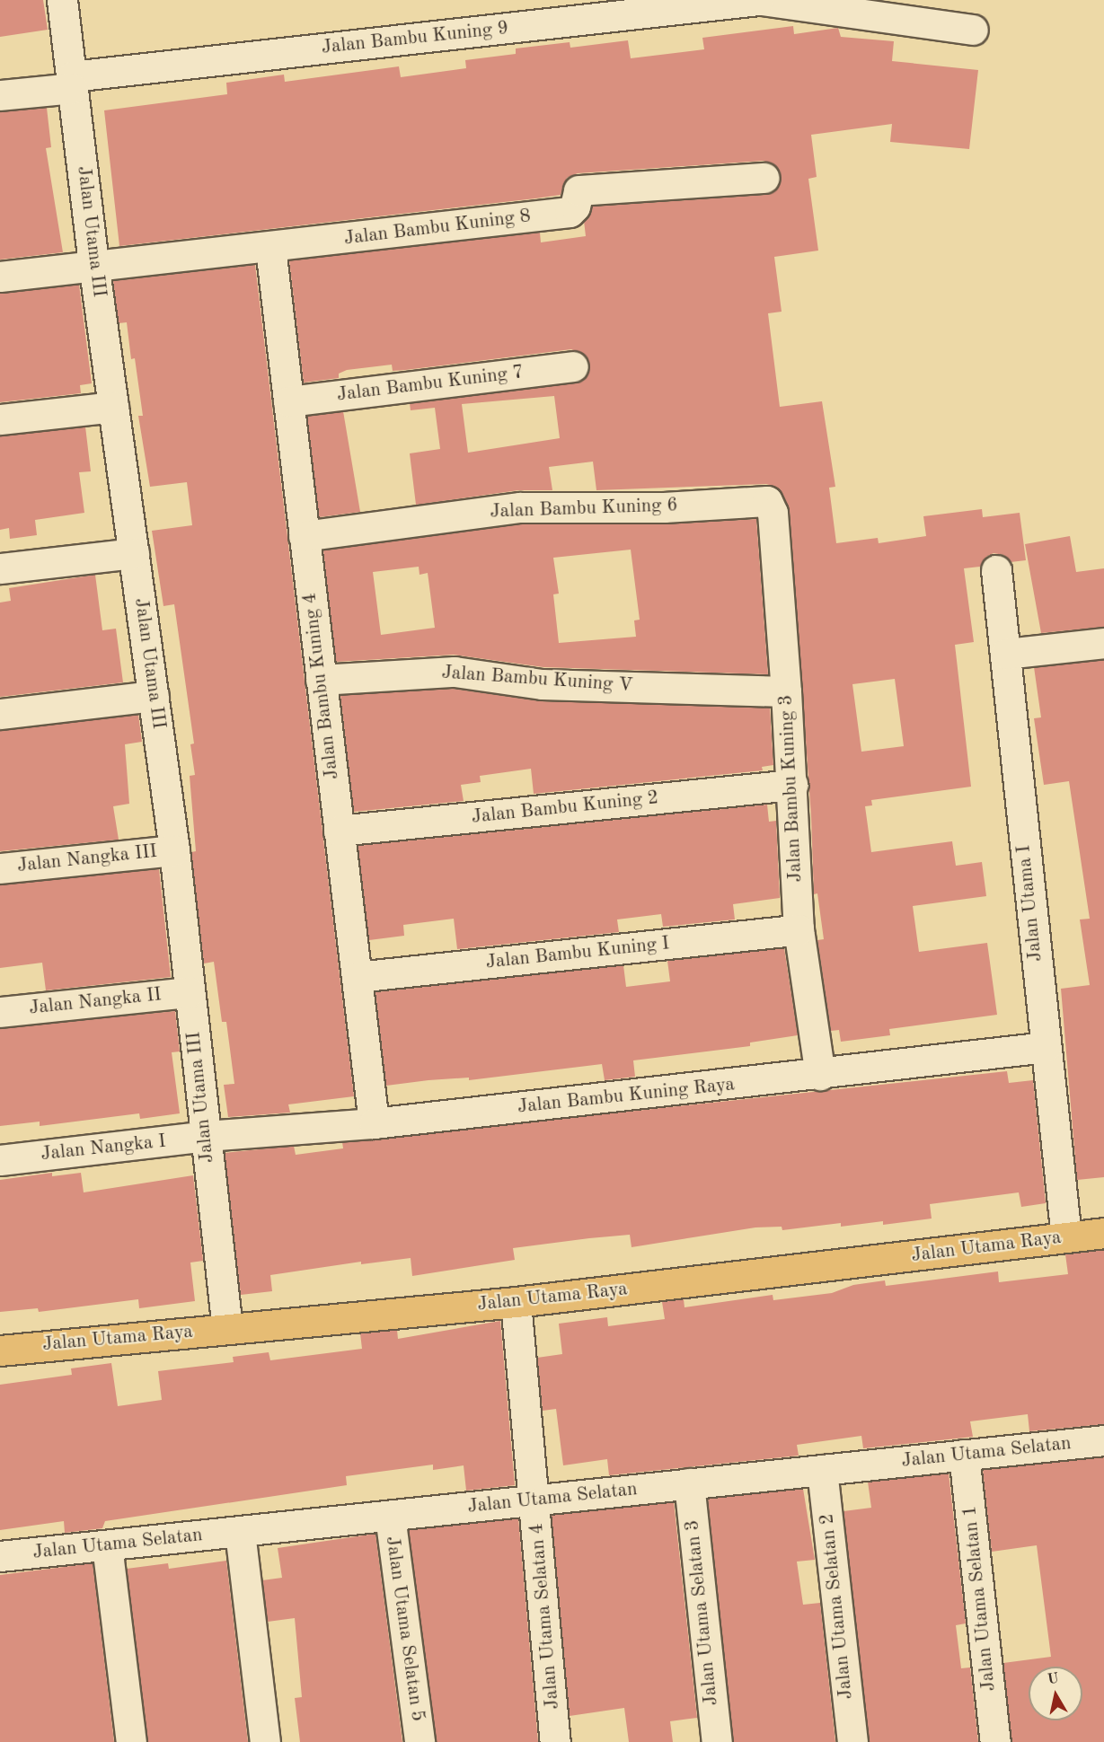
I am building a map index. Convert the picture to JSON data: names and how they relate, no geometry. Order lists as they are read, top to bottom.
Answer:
{
  "streets": {
    "main road": ["Jalan Utama Raya"],
    "street": [
      "Jalan Bambu Kuning 9",
      "Jalan Bambu Kuning 8",
      "Jalan Utama III",
      "Jalan Bambu Kuning 7",
      "Jalan Bambu Kuning 6",
      "Jalan Bambu Kuning V",
      "Jalan Bambu Kuning 4",
      "Jalan Bambu Kuning 3",
      "Jalan Bambu Kuning 2",
      "Jalan Nangka III",
      "Jalan Utama I",
      "Jalan Bambu Kuning I",
      "Jalan Nangka II",
      "Jalan Bambu Kuning Raya",
      "Jalan Nangka I",
      "Jalan Utama Selatan",
      "Jalan Utama Selatan 1",
      "Jalan Utama Selatan 2",
      "Jalan Utama Selatan 3",
      "Jalan Utama Selatan 4",
      "Jalan Utama Selatan 5"
    ]
  },
  "crossings": [
    ["Jalan Bambu Kuning 9", "Jalan Utama III"],
    ["Jalan Bambu Kuning 8", "Jalan Utama III"],
    ["Jalan Bambu Kuning 8", "Jalan Bambu Kuning 4"],
    ["Jalan Utama III", "Jalan Nangka III"],
    ["Jalan Utama III", "Jalan Nangka II"],
    ["Jalan Utama III", "Jalan Bambu Kuning Raya"],
    ["Jalan Utama III", "Jalan Nangka I"],
    ["Jalan Utama III", "Jalan Utama Raya"],
    ["Jalan Bambu Kuning 7", "Jalan Bambu Kuning 4"],
    ["Jalan Bambu Kuning 6", "Jalan Bambu Kuning 4"],
    ["Jalan Bambu Kuning 6", "Jalan Bambu Kuning 3"],
    ["Jalan Bambu Kuning V", "Jalan Bambu Kuning 4"],
    ["Jalan Bambu Kuning V", "Jalan Bambu Kuning 3"],
    ["Jalan Bambu Kuning 4", "Jalan Bambu Kuning 2"],
    ["Jalan Bambu Kuning 4", "Jalan Bambu Kuning I"],
    ["Jalan Bambu Kuning 4", "Jalan Bambu Kuning Raya"],
    ["Jalan Bambu Kuning 3", "Jalan Bambu Kuning 2"],
    ["Jalan Bambu Kuning 3", "Jalan Bambu Kuning I"],
    ["Jalan Bambu Kuning 3", "Jalan Bambu Kuning Raya"],
    ["Jalan Utama I", "Jalan Bambu Kuning Raya"],
    ["Jalan Utama I", "Jalan Utama Raya"],
    ["Jalan Bambu Kuning Raya", "Jalan Nangka I"],
    ["Jalan Utama Raya", "Jalan Utama Selatan 4"],
    ["Jalan Utama Selatan", "Jalan Utama Selatan 1"],
    ["Jalan Utama Selatan", "Jalan Utama Selatan 2"],
    ["Jalan Utama Selatan", "Jalan Utama Selatan 3"],
    ["Jalan Utama Selatan", "Jalan Utama Selatan 4"],
    ["Jalan Utama Selatan", "Jalan Utama Selatan 5"]
  ],
  "north": "top"
}
